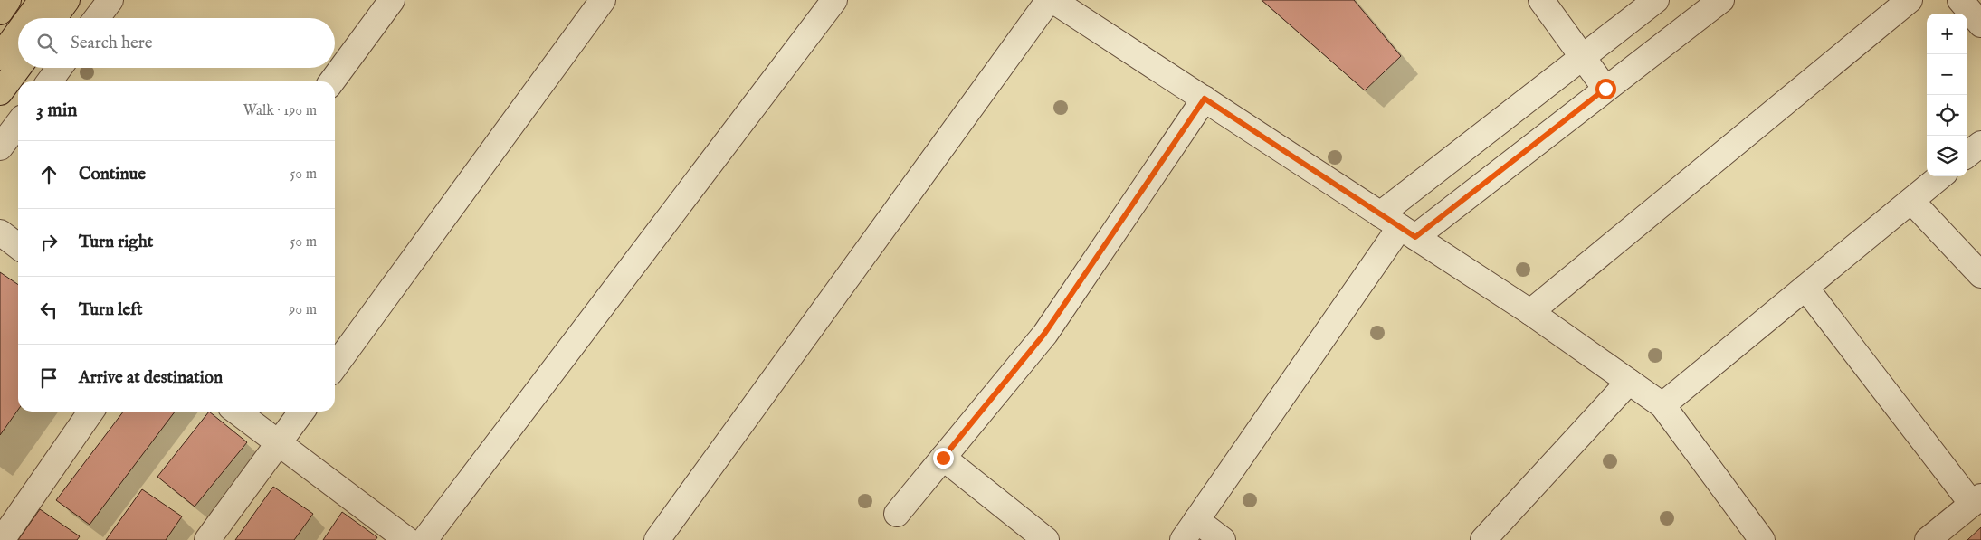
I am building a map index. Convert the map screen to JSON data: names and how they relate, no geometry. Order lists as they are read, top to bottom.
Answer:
{
  "page": {
    "map_buttons": ["+", "−"],
    "search": "Search here",
    "heading": ["3 min", "Walk · 190 m"],
    "list": [
      ["Continue", "50 m"],
      ["Turn right", "50 m"],
      ["Turn left", "90 m"],
      "Arrive at destination"
    ]
  }
}
